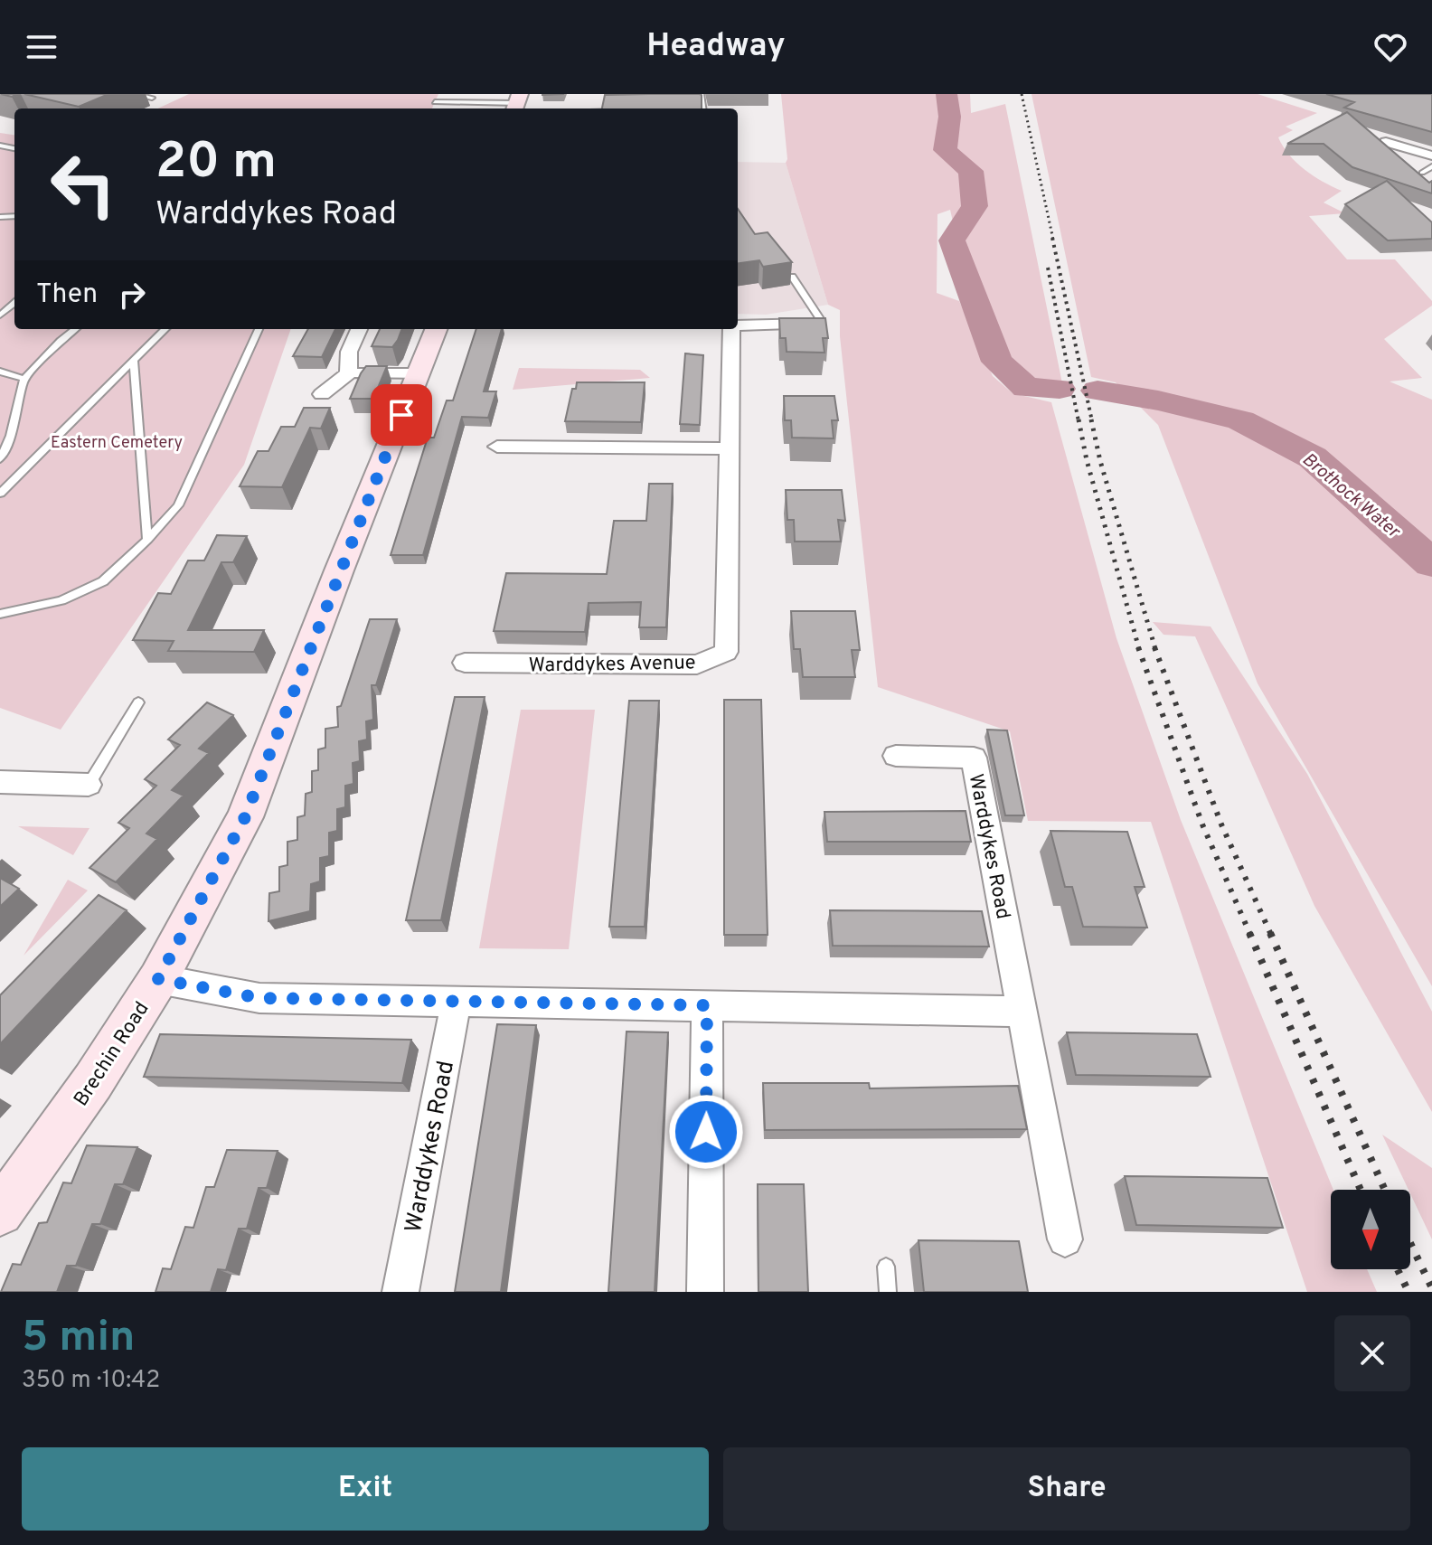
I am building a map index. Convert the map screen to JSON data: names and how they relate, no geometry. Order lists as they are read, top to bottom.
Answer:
{
  "streets": {
    "street": ["Warddykes Avenue", "Warddykes Road", "Brechin Road"]
  },
  "water": ["Brothock Water"],
  "parks": ["Eastern Cemetery"],
  "north": "bottom",
  "page": {
    "header": "Headway",
    "turn": ["20 m", "Warddykes Road"],
    "then": "Then",
    "heading": ["5 min", "350 m · 10:42"],
    "buttons": ["Exit", "Share"]
  }
}
